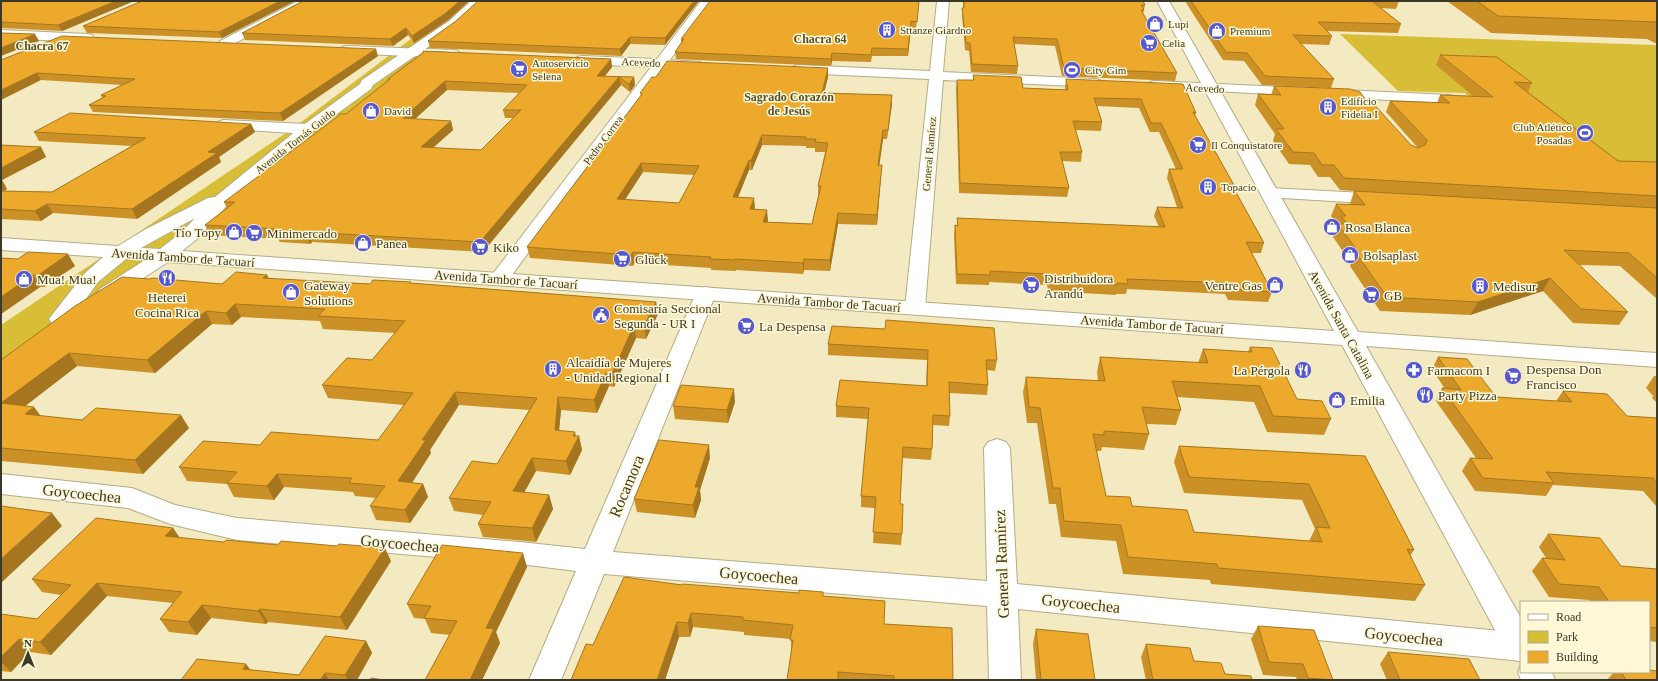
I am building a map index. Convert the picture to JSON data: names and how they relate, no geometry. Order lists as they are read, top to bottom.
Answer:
{
  "streets": {
    "street": [
      "Acevedo",
      "Pedro Correa",
      "Avenida Tomás Guido",
      "General Ramírez",
      "Avenida Tambor de Tacuarí",
      "Avenida Santa Catalina",
      "Rocamora",
      "Goycoechea"
    ]
  },
  "crossings": [
    ["Acevedo", "Pedro Correa"],
    ["Acevedo", "Avenida Santa Catalina"],
    ["Pedro Correa", "Avenida Tambor de Tacuarí"],
    ["Avenida Tomás Guido", "Avenida Tambor de Tacuarí"],
    ["General Ramírez", "Avenida Tambor de Tacuarí"],
    ["General Ramírez", "Goycoechea"],
    ["Avenida Tambor de Tacuarí", "Avenida Santa Catalina"],
    ["Avenida Tambor de Tacuarí", "Rocamora"],
    ["Rocamora", "Goycoechea"]
  ],
  "districts": ["Chacra 64", "Chacra 67", "Sagrado Corazón de Jesús"],
  "places": {
    "shop": [
      "Lupi",
      "Premium",
      "David",
      "Rosa Blanca",
      "Tío Topy",
      "Panea",
      "Bolsaplast",
      "Mua! Mua!",
      "Ventre Gas",
      "Gateway Solutions",
      "Emilia"
    ],
    "building": [
      "Sttanze Giardno",
      "Edificio Fidelia I",
      "Topacio",
      "Medisur",
      "Alcaidía de Mujeres - Unidad Regional I"
    ],
    "supermarket": [
      "Celia",
      "Autoservicio Selena",
      "Il Conquistatore",
      "Minimercado",
      "Kiko",
      "Glück",
      "Distribuidora Arandú",
      "GB",
      "La Despensa",
      "Despensa Don Francisco"
    ],
    "sports": ["City Gim", "Club Atlético Posadas"],
    "restaurant": ["Heterei Cocina Rica", "La Pérgola", "Party Pizza"],
    "public building": ["Comisaría Seccional Segunda - UR I"],
    "pharmacy": ["Farmacom I"]
  },
  "legend": ["Road", "Park", "Building"],
  "north": "top"
}
